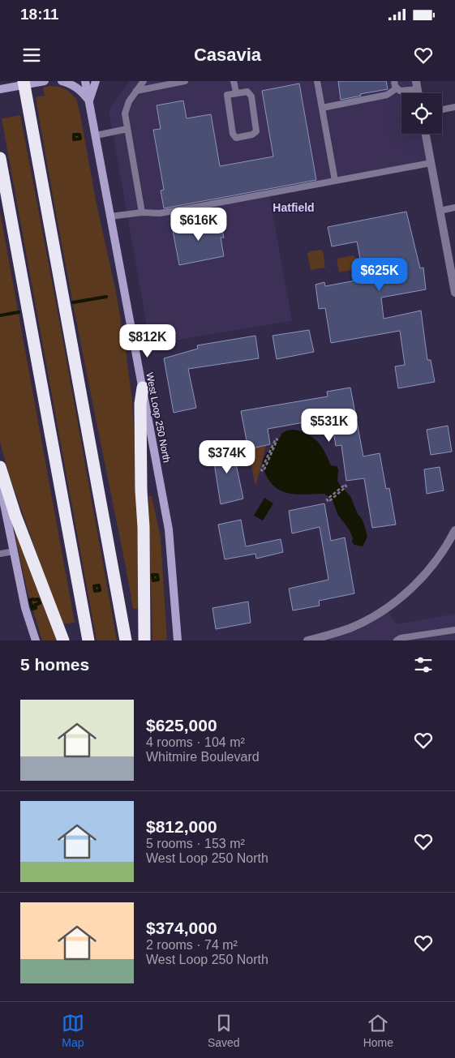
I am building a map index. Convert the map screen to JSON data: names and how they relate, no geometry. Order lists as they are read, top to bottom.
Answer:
{
  "streets": {
    "main road": ["West Loop 250 North"]
  },
  "districts": ["Hatfield"],
  "page": {
    "status": "18:11",
    "header": "Casavia",
    "price": [
      "$616K",
      "$625K",
      "$812K",
      "$531K",
      "$374K"
    ],
    "heading": "5 homes",
    "list": [
      {
        "name": "$625,000",
        "note": "4 rooms · 104 m² · Whitmire Boulevard"
      },
      {
        "name": "$812,000",
        "note": "5 rooms · 153 m² · West Loop 250 North"
      },
      {
        "name": "$374,000",
        "note": "2 rooms · 74 m² · West Loop 250 North"
      }
    ],
    "tabs": ["Map", "Saved", "Home"]
  }
}
